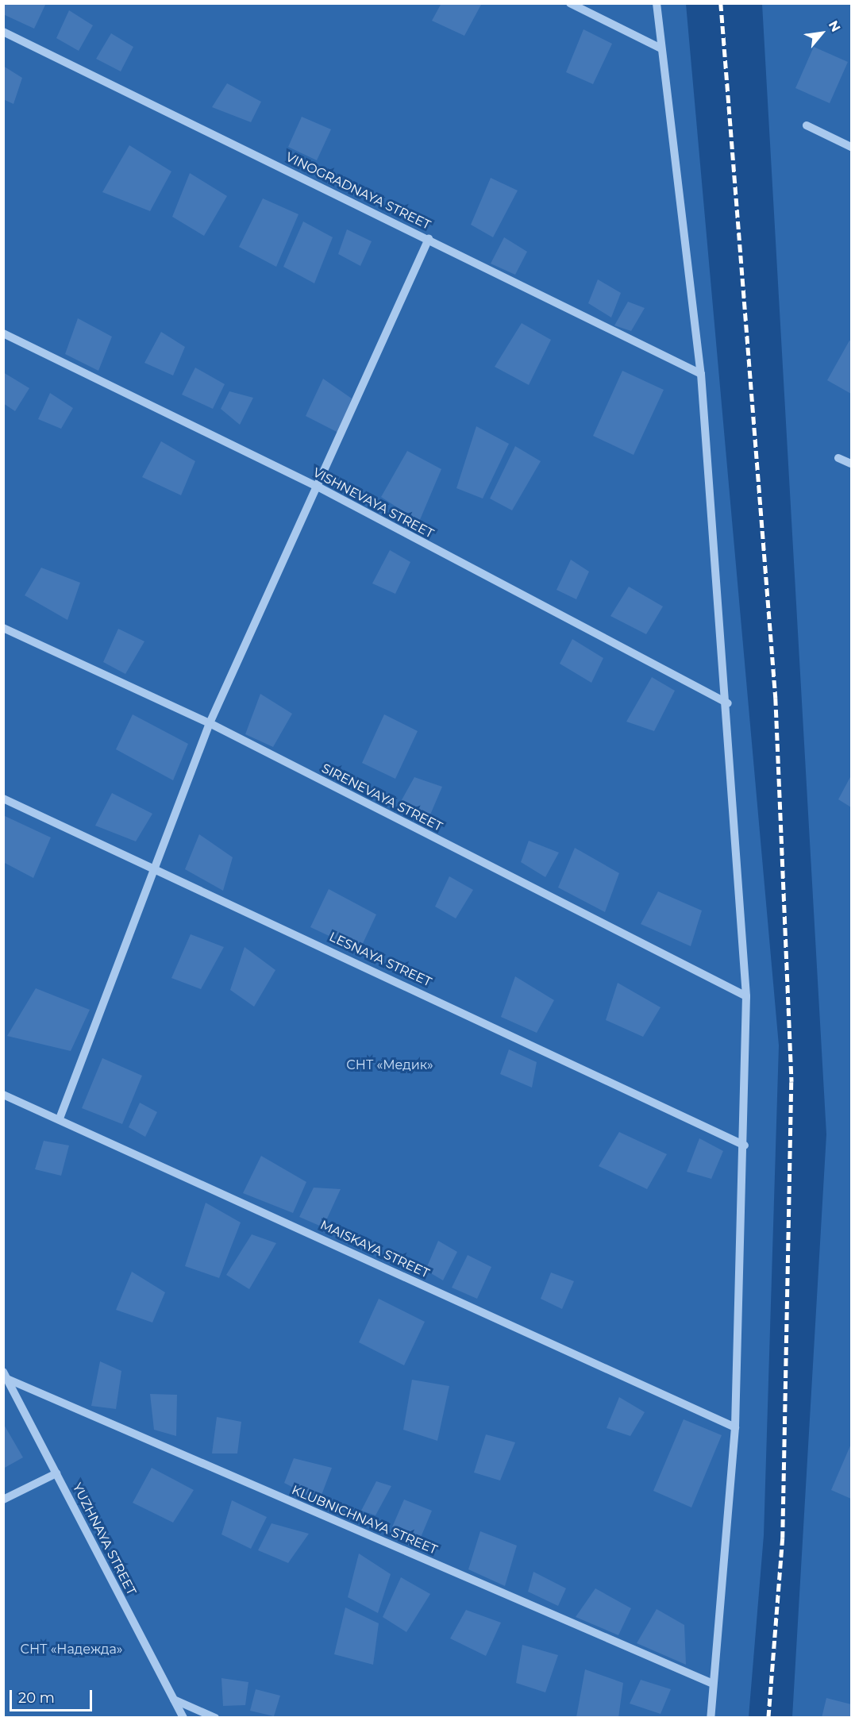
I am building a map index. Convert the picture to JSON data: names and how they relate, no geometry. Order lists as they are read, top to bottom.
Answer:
{
  "streets": {
    "street": [
      "VINOGRADNAYA STREET",
      "VISHNEVAYA STREET",
      "SIRENEVAYA STREET",
      "LESNAYA STREET",
      "MAISKAYA STREET",
      "KLUBNICHNAYA STREET",
      "YUZHNAYA STREET"
    ]
  },
  "crossings": [
    ["KLUBNICHNAYA STREET", "YUZHNAYA STREET"]
  ],
  "parks": ["СНТ «Медик»", "СНТ «Надежда»"],
  "scale_bar": "20 m",
  "north": "top right"
}
